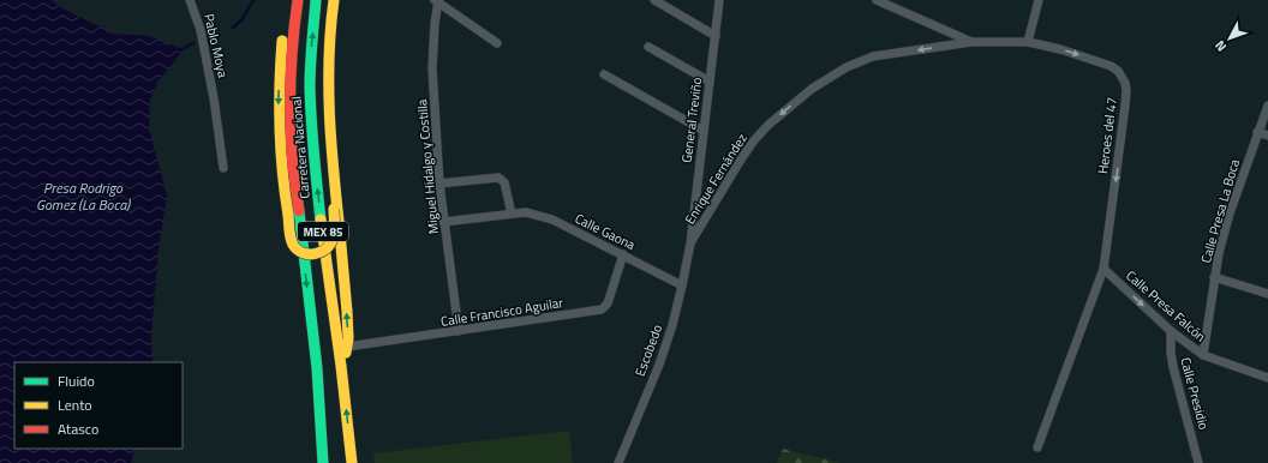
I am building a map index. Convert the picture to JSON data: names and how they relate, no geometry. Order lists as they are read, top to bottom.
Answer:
{
  "streets": {
    "highway": ["Carretera Nacional", "MEX 85"],
    "street": [
      "Pablo Moya",
      "General Treviño",
      "Heroes del 47",
      "Miguel Hidalgo y Costilla",
      "Enrique Fernández",
      "Calle Presa La Boca",
      "Calle Gaona",
      "Calle Presa Falcón",
      "Calle Francisco Aguilar",
      "Escobedo",
      "Calle Presidio"
    ]
  },
  "crossings": [
    ["General Treviño", "Enrique Fernández"],
    ["General Treviño", "Escobedo"],
    ["Heroes del 47", "Enrique Fernández"],
    ["Heroes del 47", "Calle Presa Falcón"],
    ["Carretera Nacional", "MEX 85"],
    ["Miguel Hidalgo y Costilla", "Calle Gaona"],
    ["Miguel Hidalgo y Costilla", "Calle Francisco Aguilar"],
    ["Enrique Fernández", "Escobedo"],
    ["Calle Presa La Boca", "Calle Presa Falcón"],
    ["MEX 85", "Calle Francisco Aguilar"],
    ["Calle Gaona", "Calle Francisco Aguilar"],
    ["Calle Gaona", "Escobedo"],
    ["Calle Presa Falcón", "Calle Presidio"]
  ],
  "one_way": ["Heroes del 47", "Enrique Fernández", "Calle Presa Falcón"],
  "water": ["Presa Rodrigo Gomez (La Boca)"],
  "legend": ["Fluido", "Lento", "Atasco"],
  "north": "bottom left"
}
